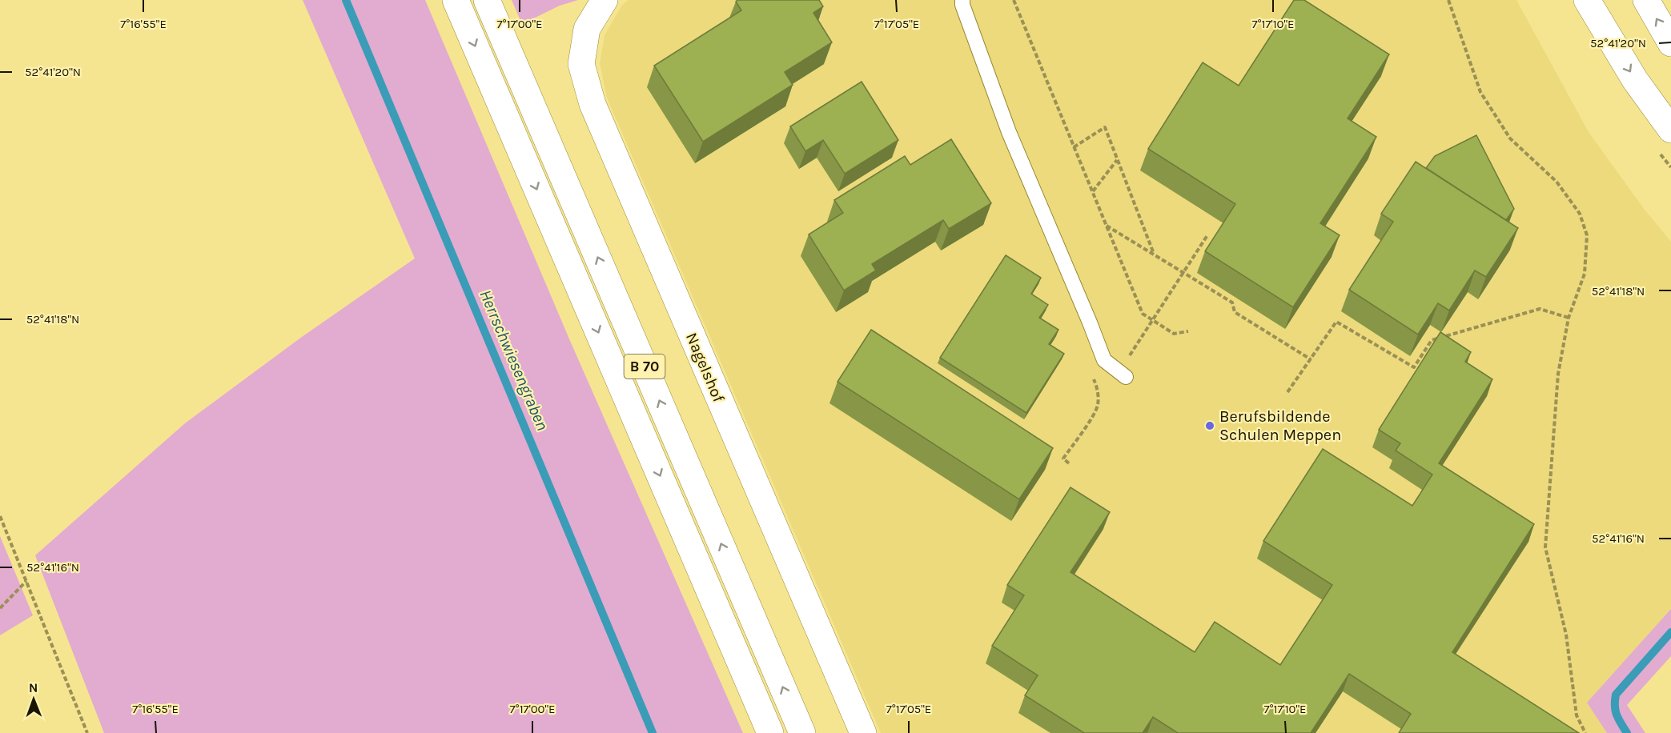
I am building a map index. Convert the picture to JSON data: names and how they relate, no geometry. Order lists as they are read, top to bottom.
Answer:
{
  "streets": {
    "main road": ["B 70", "Nagelshof"]
  },
  "water": ["Herrschwiesengraben"],
  "places": ["Berufsbildende Schulen Meppen"],
  "north": "top",
  "coordinates": [
    "7°16'55\"E",
    "7°17'00\"E",
    "7°17'05\"E",
    "7°17'10\"E",
    "52°41'20\"N",
    "52°41'18\"N",
    "52°41'16\"N"
  ]
}
